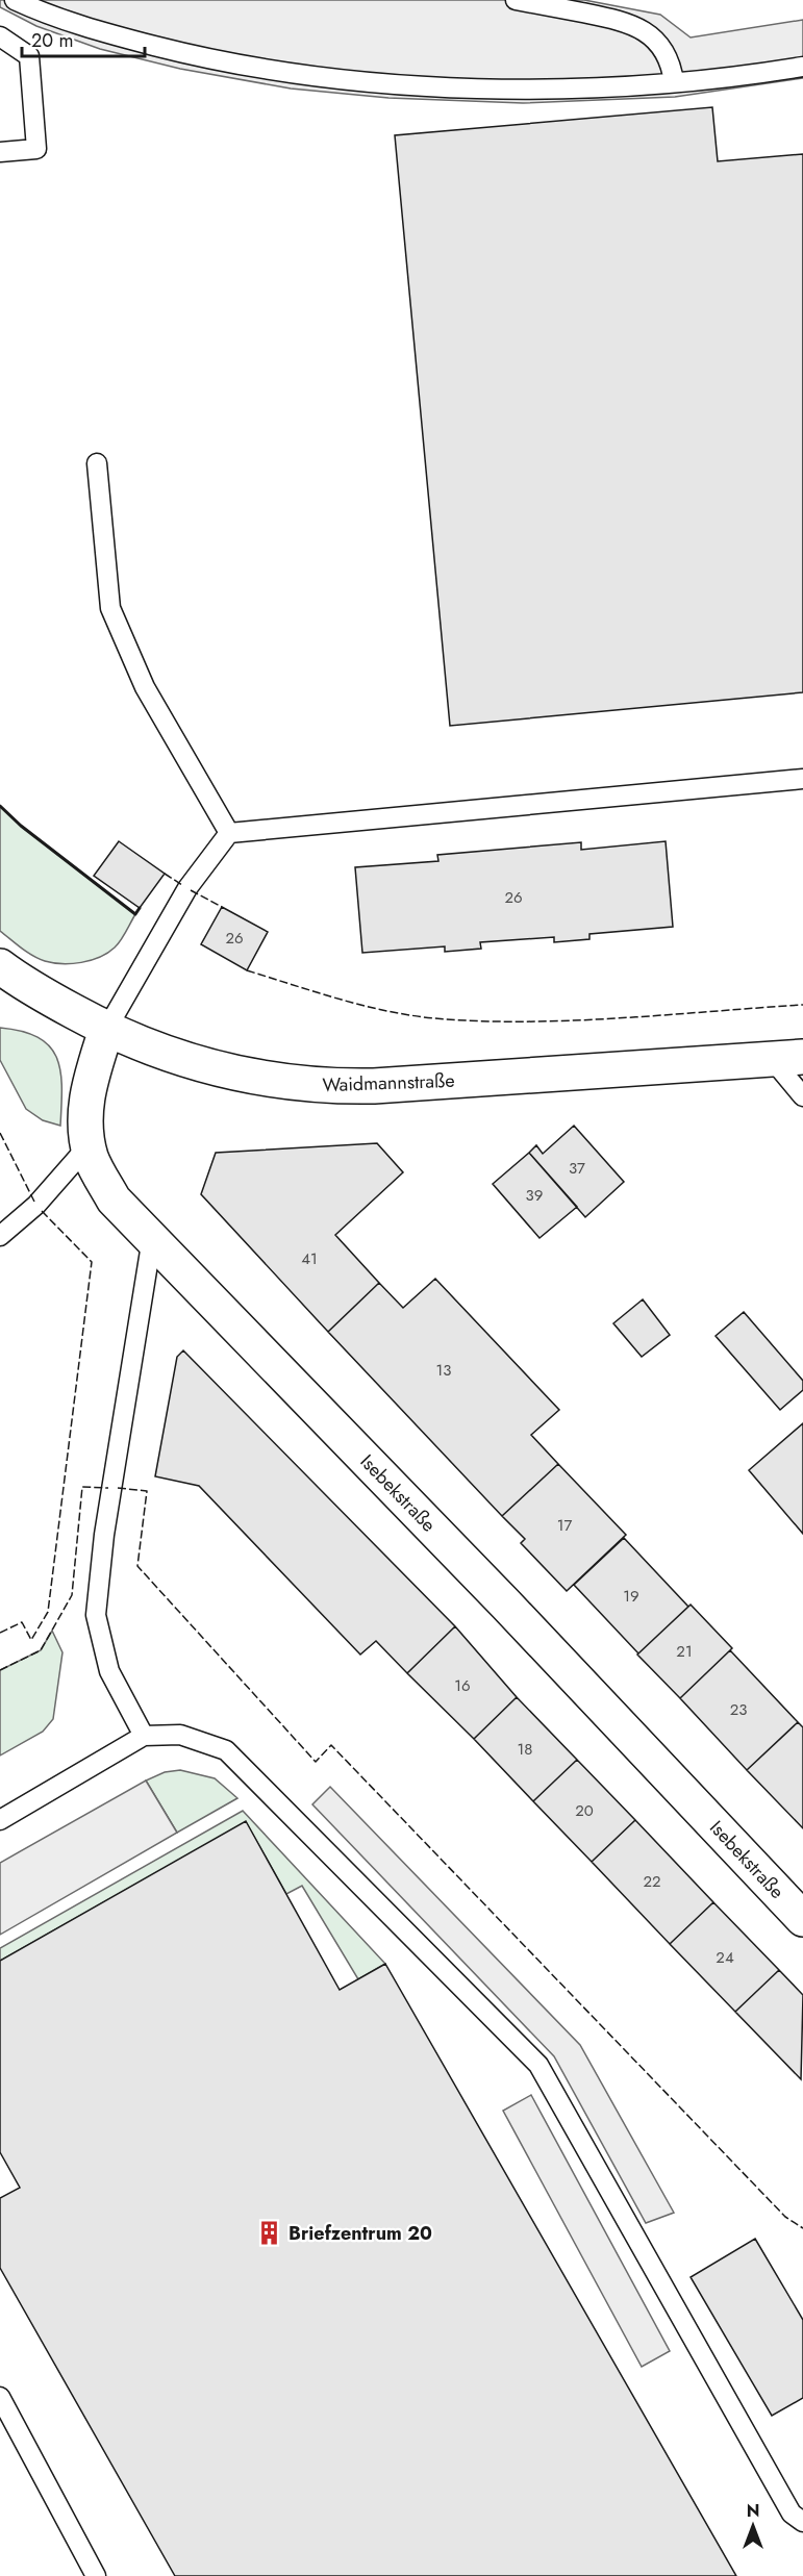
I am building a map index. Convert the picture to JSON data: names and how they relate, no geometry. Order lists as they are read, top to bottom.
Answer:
{
  "streets": {
    "street": ["Waidmannstraße", "Isebekstraße"]
  },
  "crossings": [
    ["Waidmannstraße", "Isebekstraße"]
  ],
  "places": {
    "building": ["Briefzentrum 20"]
  },
  "house_numbers": [
    "26",
    "26",
    "37",
    "39",
    "41",
    "13",
    "17",
    "19",
    "21",
    "16",
    "23",
    "18",
    "20",
    "22",
    "24"
  ],
  "scale_bar": "20 m",
  "north": "top"
}
